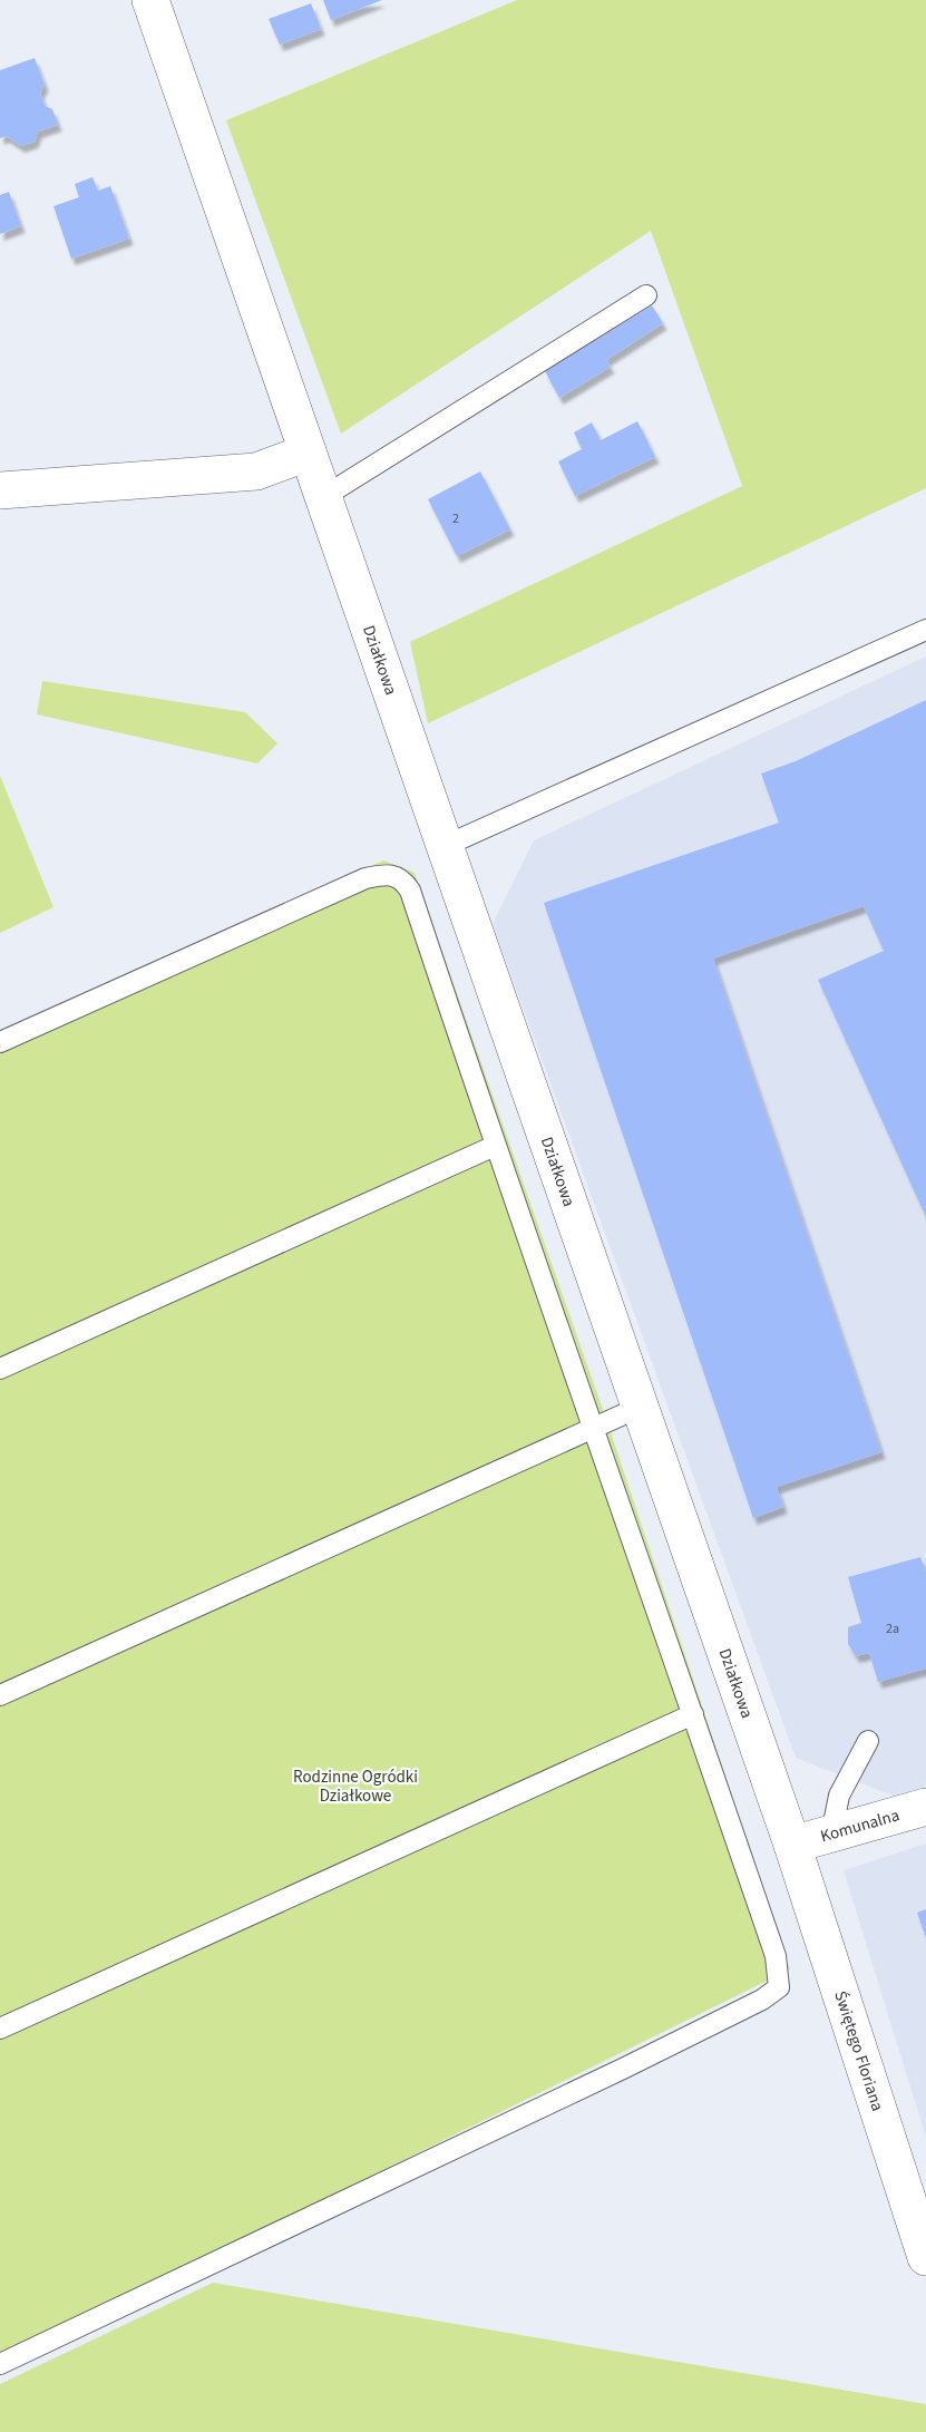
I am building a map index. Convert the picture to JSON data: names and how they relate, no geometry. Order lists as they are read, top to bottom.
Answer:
{
  "streets": {
    "street": ["Działkowa", "Komunalna", "Świętego Floriana"]
  },
  "crossings": [
    ["Działkowa", "Komunalna"],
    ["Działkowa", "Świętego Floriana"],
    ["Komunalna", "Świętego Floriana"]
  ],
  "parks": ["Rodzinne Ogródki Działkowe"],
  "house_numbers": ["2", "2a"]
}
